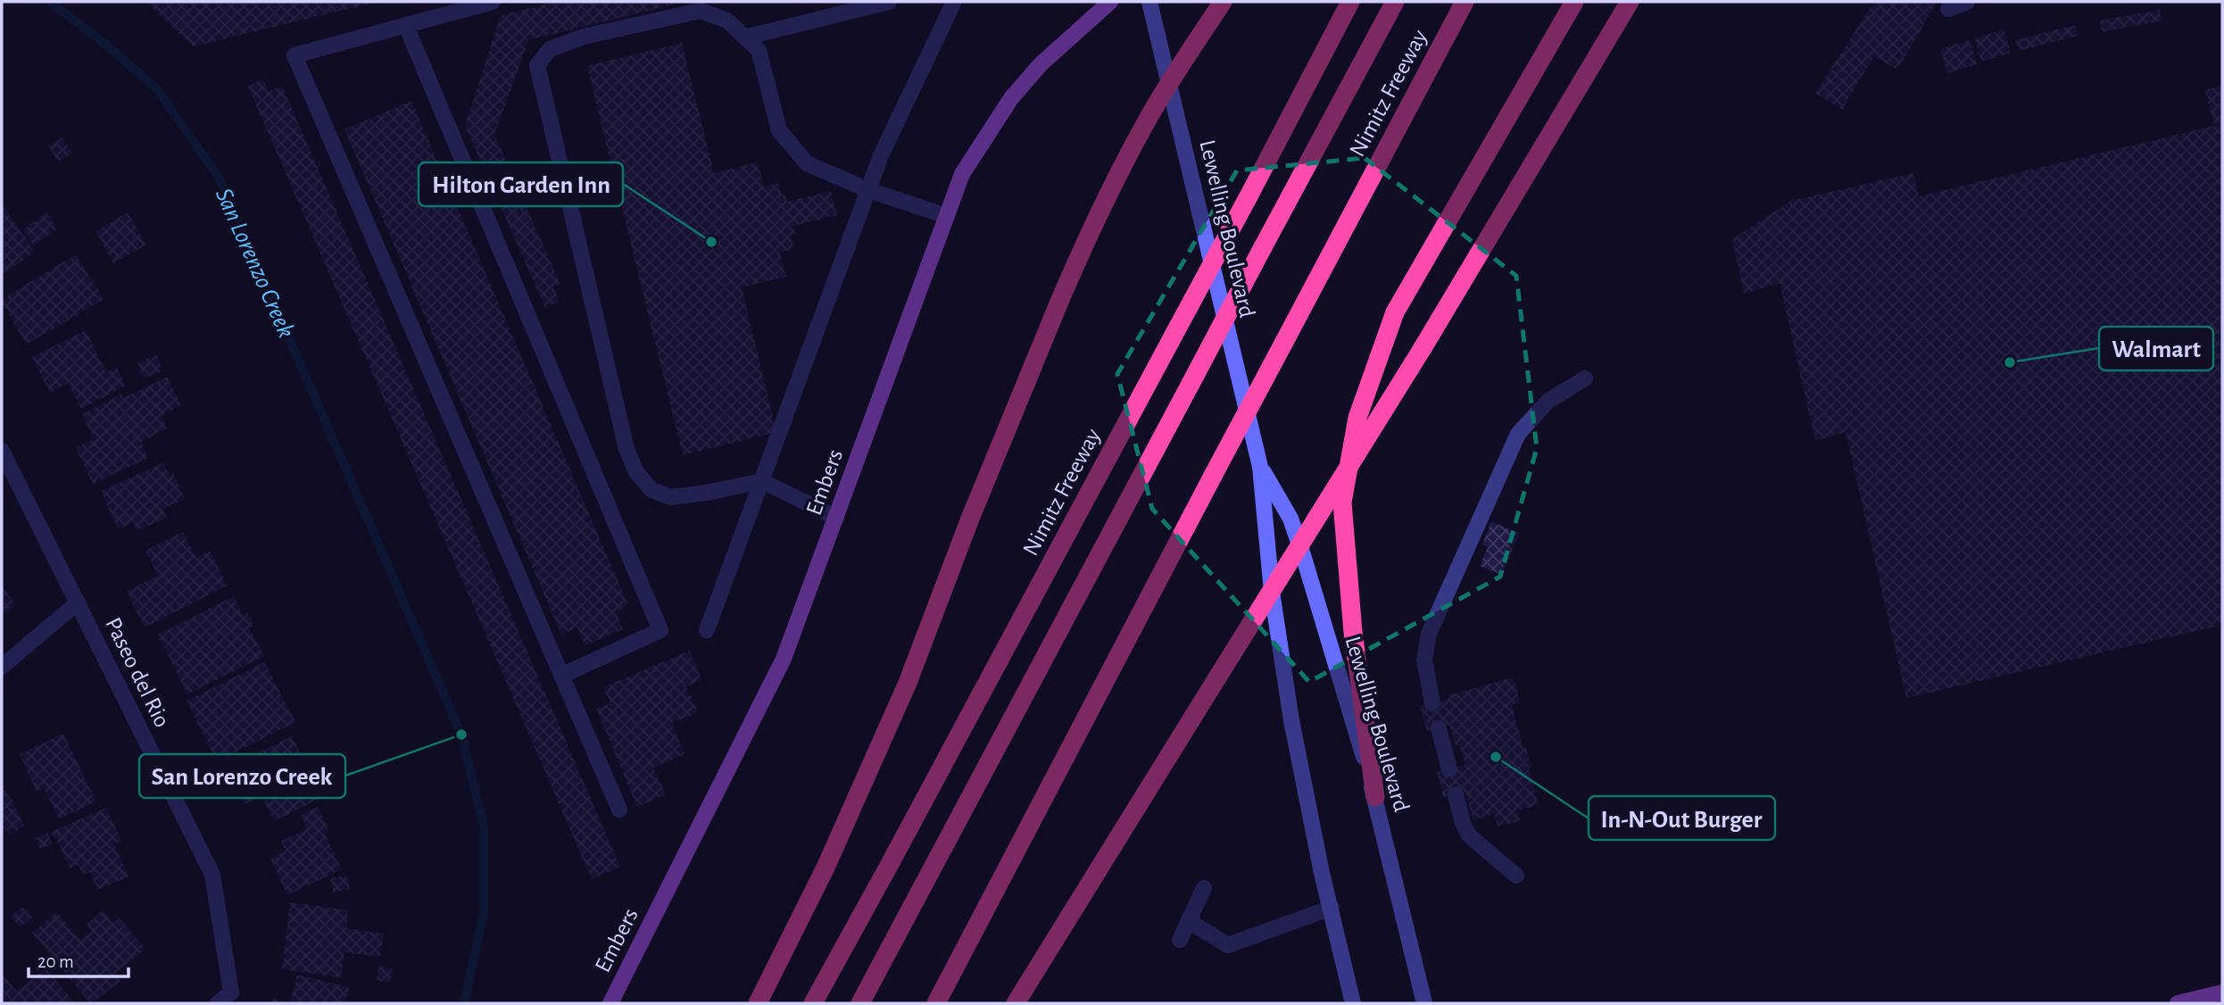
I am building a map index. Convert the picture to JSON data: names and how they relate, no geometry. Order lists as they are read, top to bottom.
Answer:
{
  "streets": {
    "highway": ["Nimitz Freeway"],
    "main road": ["Lewelling Boulevard", "Embers"],
    "street": ["Paseo del Rio"]
  },
  "water": ["San Lorenzo Creek"],
  "places": [
    "Hilton Garden Inn",
    "Walmart",
    "San Lorenzo Creek",
    "In-N-Out Burger"
  ],
  "scale_bar": "20 m"
}
